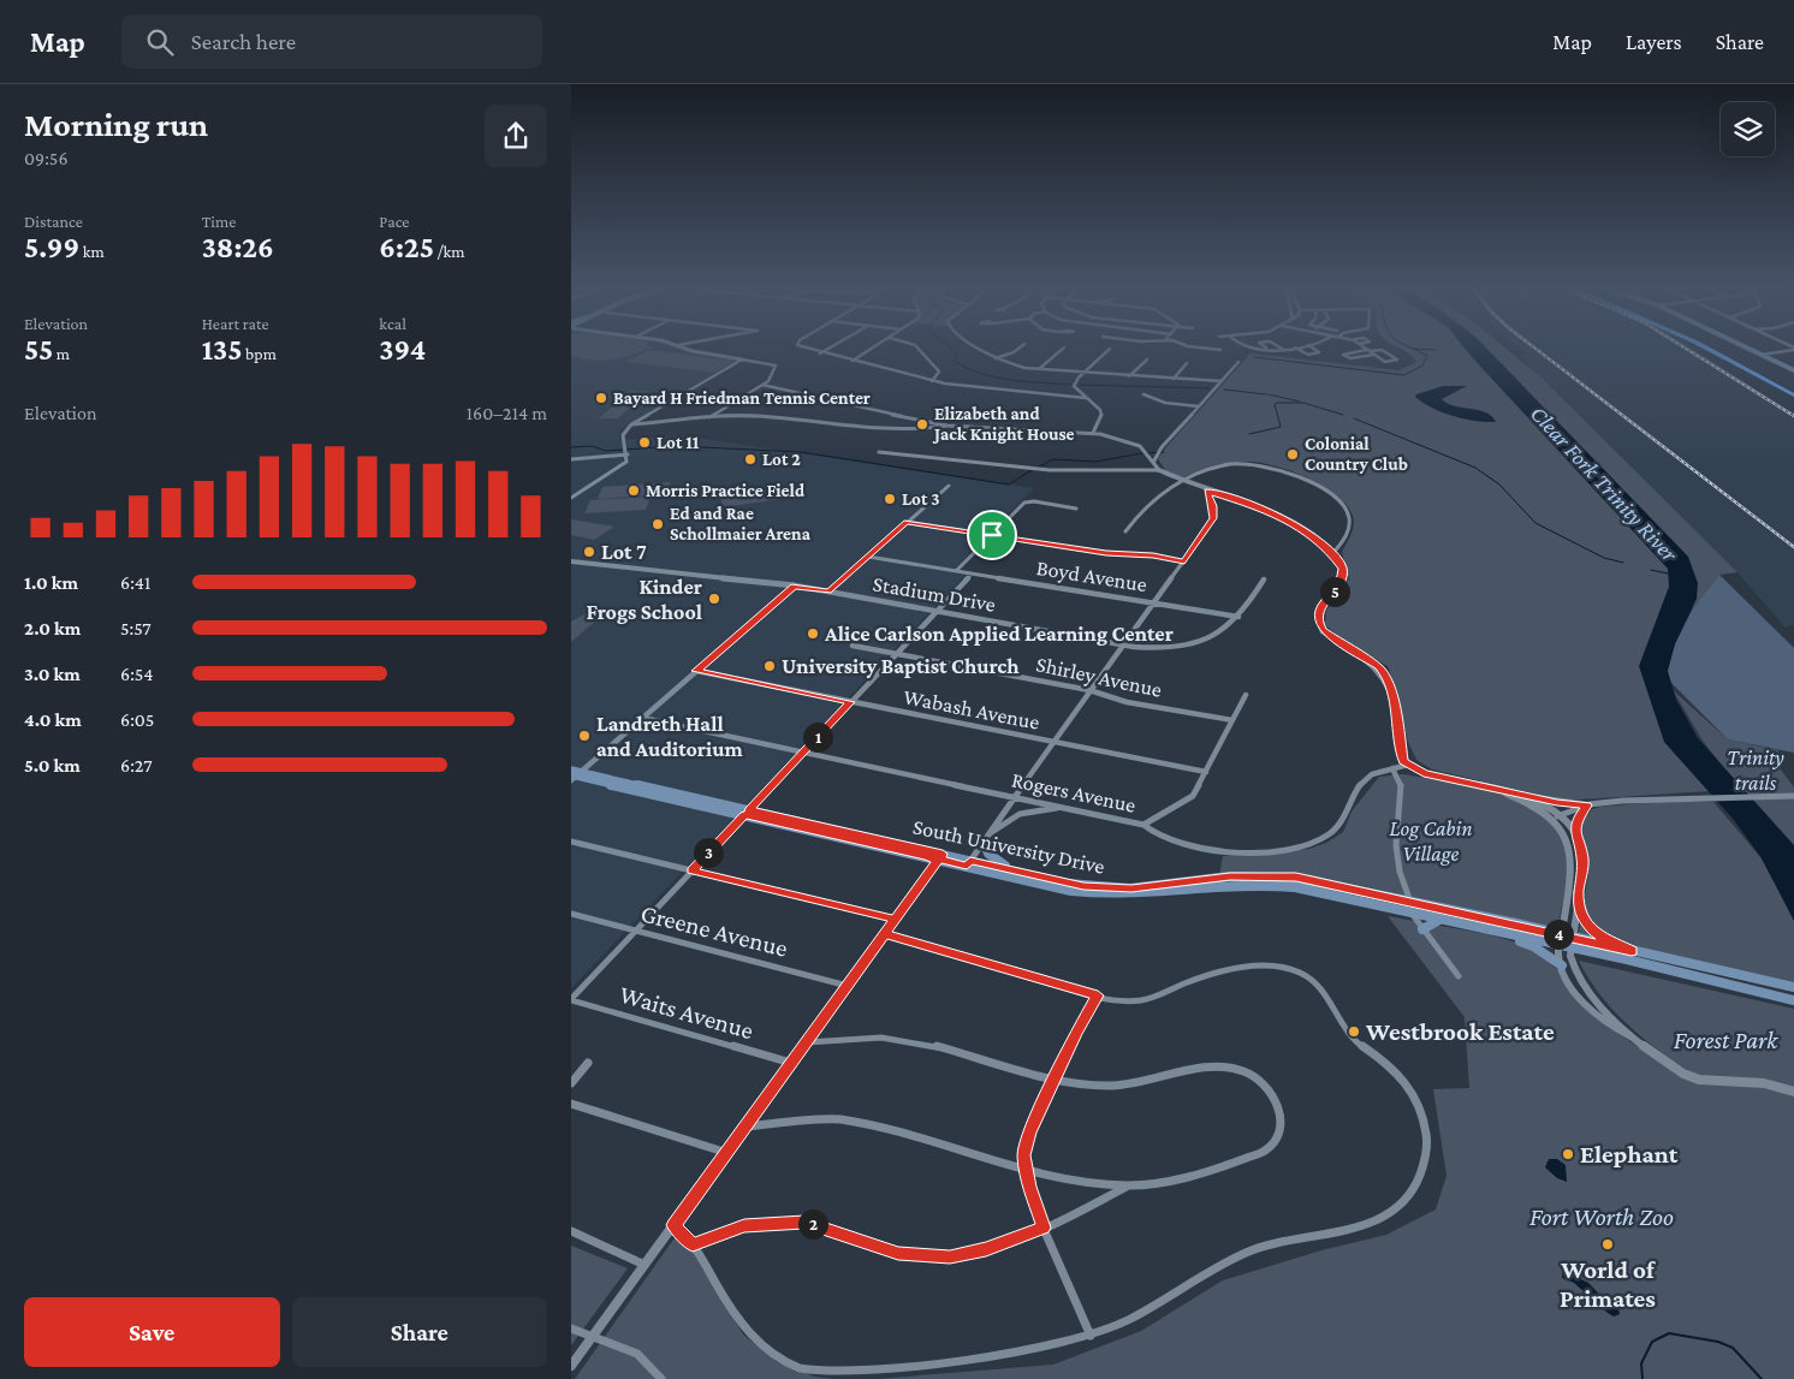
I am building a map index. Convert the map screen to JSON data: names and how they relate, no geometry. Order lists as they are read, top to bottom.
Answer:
{
  "streets": {
    "main road": ["South University Drive"],
    "street": [
      "Boyd Avenue",
      "Stadium Drive",
      "Shirley Avenue",
      "Wabash Avenue",
      "Rogers Avenue",
      "Greene Avenue",
      "Waits Avenue"
    ]
  },
  "crossings": [
    ["Boyd Avenue", "Stadium Drive"]
  ],
  "water": ["Clear Fork Trinity River"],
  "parks": [
    "Trinity trails",
    "Log Cabin Village",
    "Forest Park",
    "Fort Worth Zoo"
  ],
  "places": [
    "Bayard H Friedman Tennis Center",
    "Elizabeth and Jack Knight House",
    "Lot 11",
    "Colonial Country Club",
    "Lot 2",
    "Morris Practice Field",
    "Lot 3",
    "Ed and Rae Schollmaier Arena",
    "Lot 7",
    "Kinder Frogs School",
    "Alice Carlson Applied Learning Center",
    "University Baptist Church",
    "Landreth Hall and Auditorium",
    "Westbrook Estate",
    "Elephant",
    "World of Primates"
  ],
  "page": {
    "header": "Map",
    "search": "Search here",
    "nav": ["Map", "Layers", "Share"],
    "heading": ["Morning run", "09:56"],
    "stats": [
      ["Distance", "5.99 km"],
      ["Time", "38:26"],
      ["Pace", "6:25 /km"],
      ["Elevation", "55 m"],
      ["Heart rate", "135 bpm"],
      ["kcal", "394"]
    ],
    "chart": ["Elevation", "160–214 m"],
    "list": [
      {
        "name": "1.0 km",
        "note": "6:41"
      },
      {
        "name": "2.0 km",
        "note": "5:57"
      },
      {
        "name": "3.0 km",
        "note": "6:54"
      },
      {
        "name": "4.0 km",
        "note": "6:05"
      },
      {
        "name": "5.0 km",
        "note": "6:27"
      }
    ],
    "pins": [
      "5",
      "1",
      "3",
      "4",
      "2"
    ],
    "buttons": ["Save", "Share"]
  }
}
